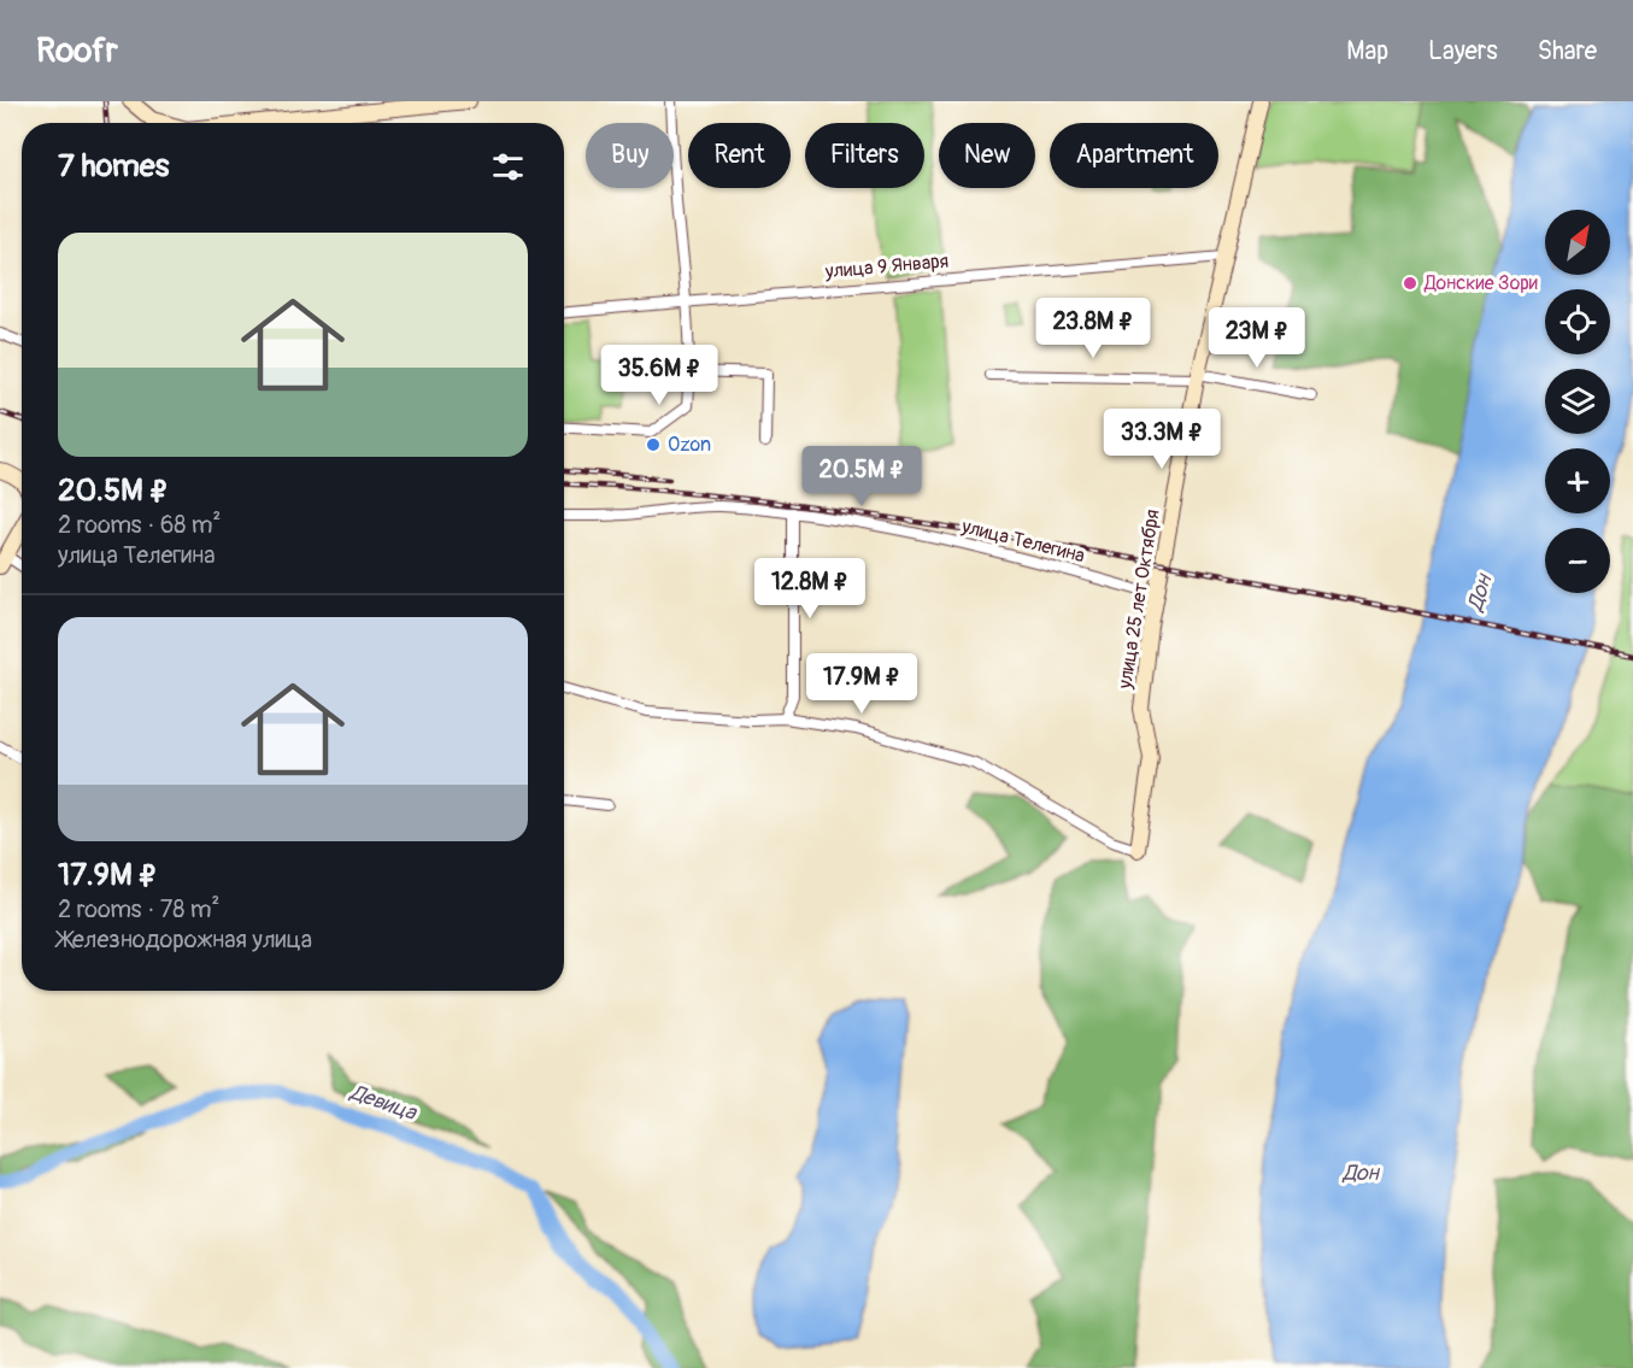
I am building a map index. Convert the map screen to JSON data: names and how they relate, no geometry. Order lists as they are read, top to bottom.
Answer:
{
  "streets": {
    "street": ["улица 9 Января", "улица Телегина", "улица 25 лет Октября"]
  },
  "crossings": [
    ["улица 9 Января", "улица 25 лет Октября"],
    ["улица Телегина", "улица 25 лет Октября"]
  ],
  "water": ["Дон", "Девица"],
  "places": ["Донские Зори", "Ozon"],
  "north": "top right",
  "page": {
    "header": "Roofr",
    "nav": ["Map", "Layers", "Share"],
    "chip": [
      "Buy",
      "Rent",
      "Filters",
      "New",
      "Apartment"
    ],
    "heading": "7 homes",
    "map_buttons": ["+", "−"],
    "list": [
      {
        "name": "20.5M ₽",
        "note": "2 rooms · 68 m² · улица Телегина"
      },
      {
        "name": "17.9M ₽",
        "note": "2 rooms · 78 m² · Железнодорожная улица"
      }
    ],
    "price": [
      "23.8M ₽",
      "23M ₽",
      "35.6M ₽",
      "33.3M ₽",
      "20.5M ₽",
      "12.8M ₽",
      "17.9M ₽"
    ]
  }
}
